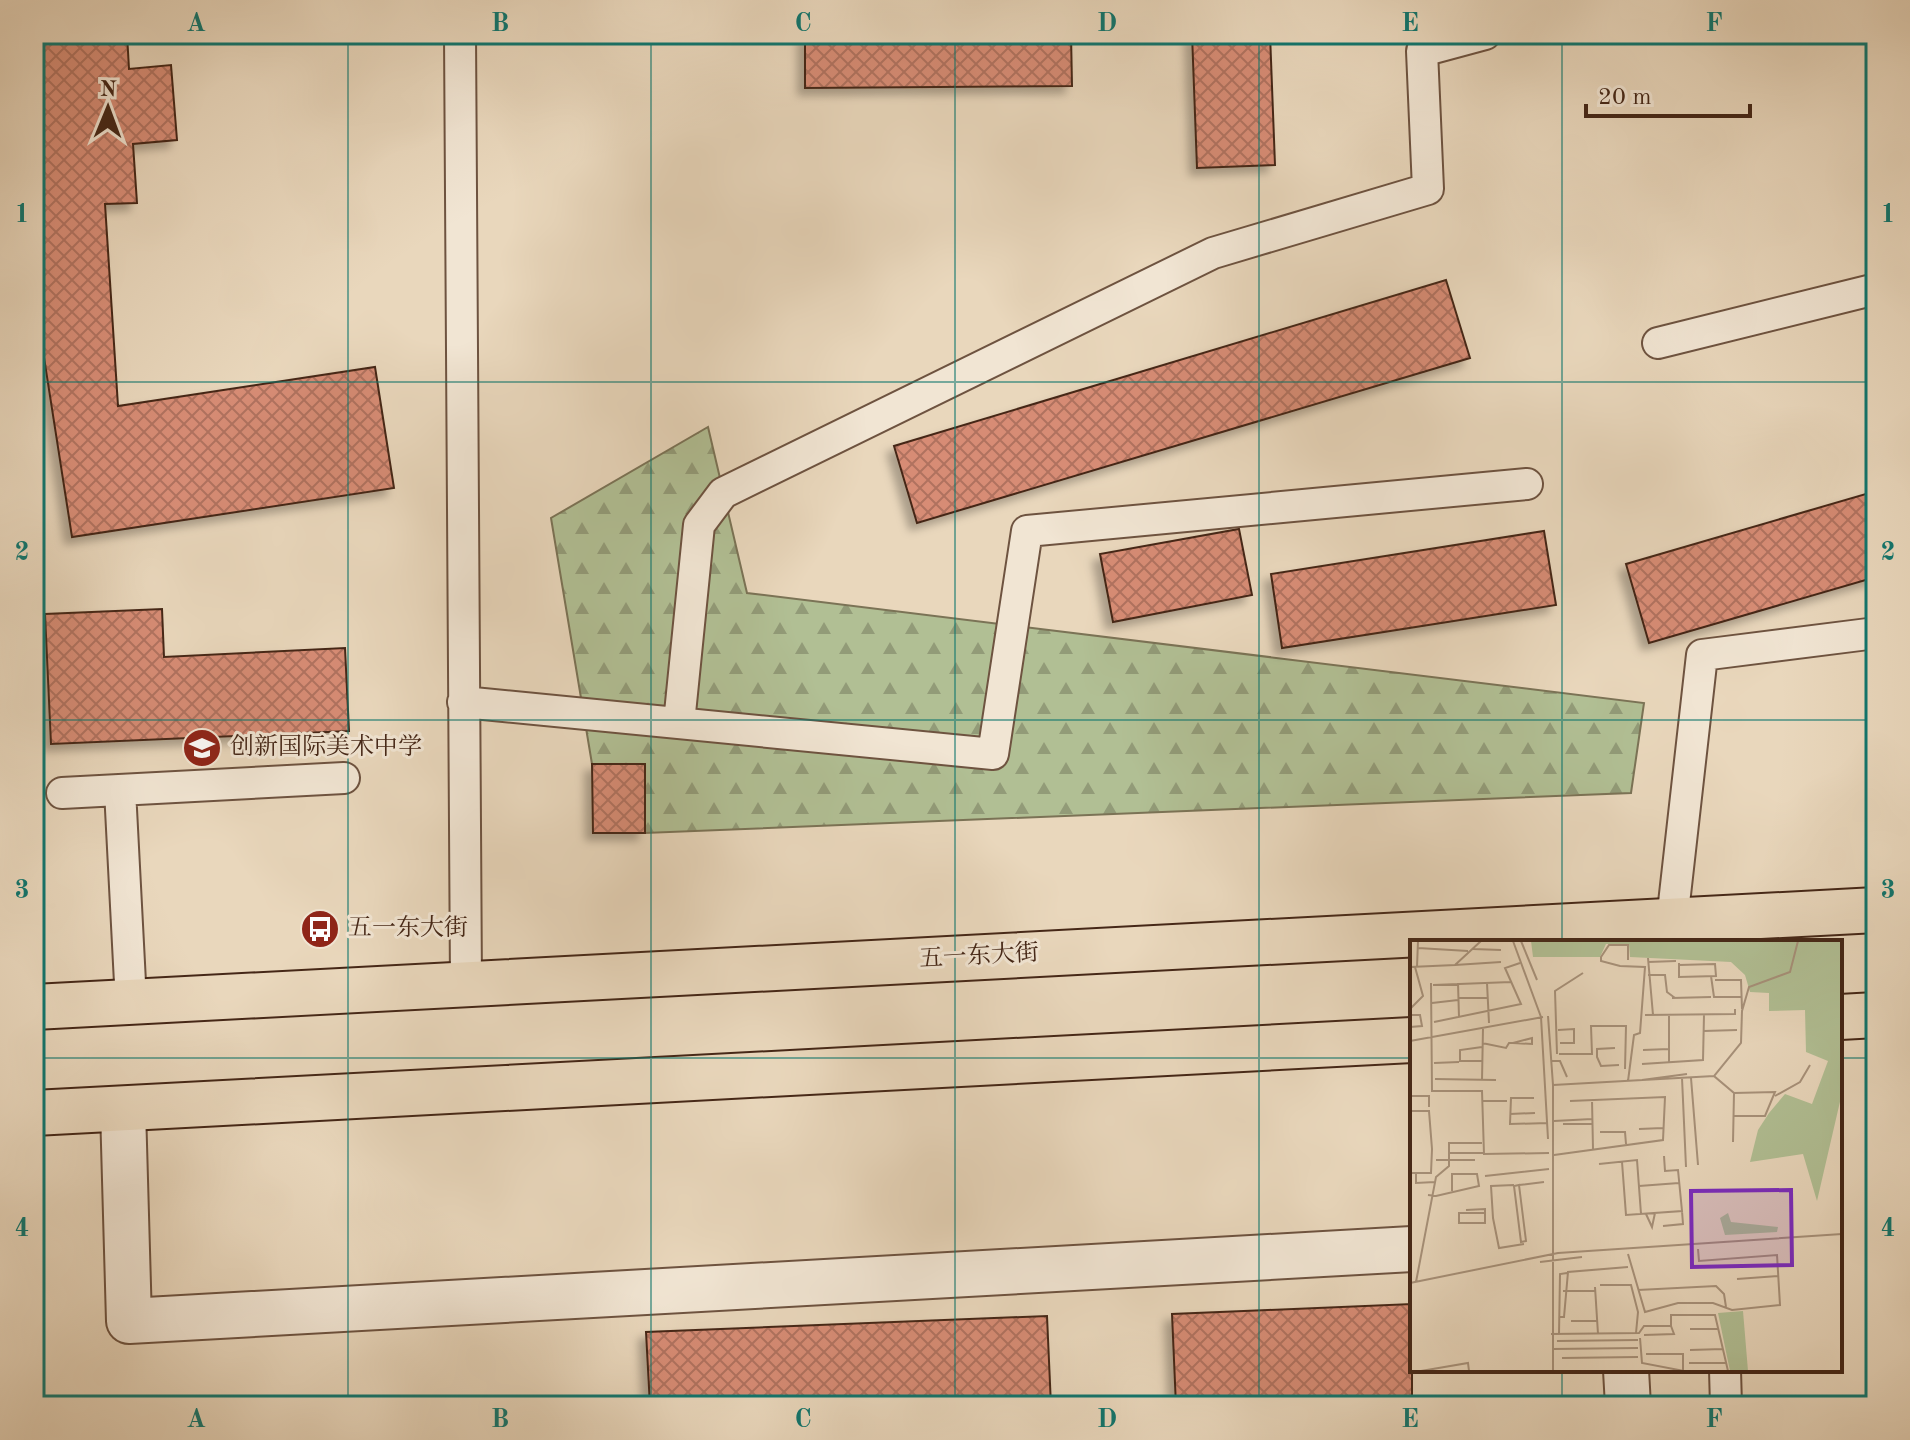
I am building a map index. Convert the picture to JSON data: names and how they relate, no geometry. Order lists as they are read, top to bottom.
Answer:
{
  "streets": {
    "main road": ["五一东大街"]
  },
  "places": {
    "school or university": ["创新国际美术中学"],
    "bus stop": ["五一东大街"]
  },
  "scale_bar": "20 m",
  "north": "top",
  "grid": {
    "columns": [
      "A",
      "B",
      "C",
      "D",
      "E",
      "F"
    ],
    "rows": [
      "1",
      "2",
      "3",
      "4"
    ]
  }
}
